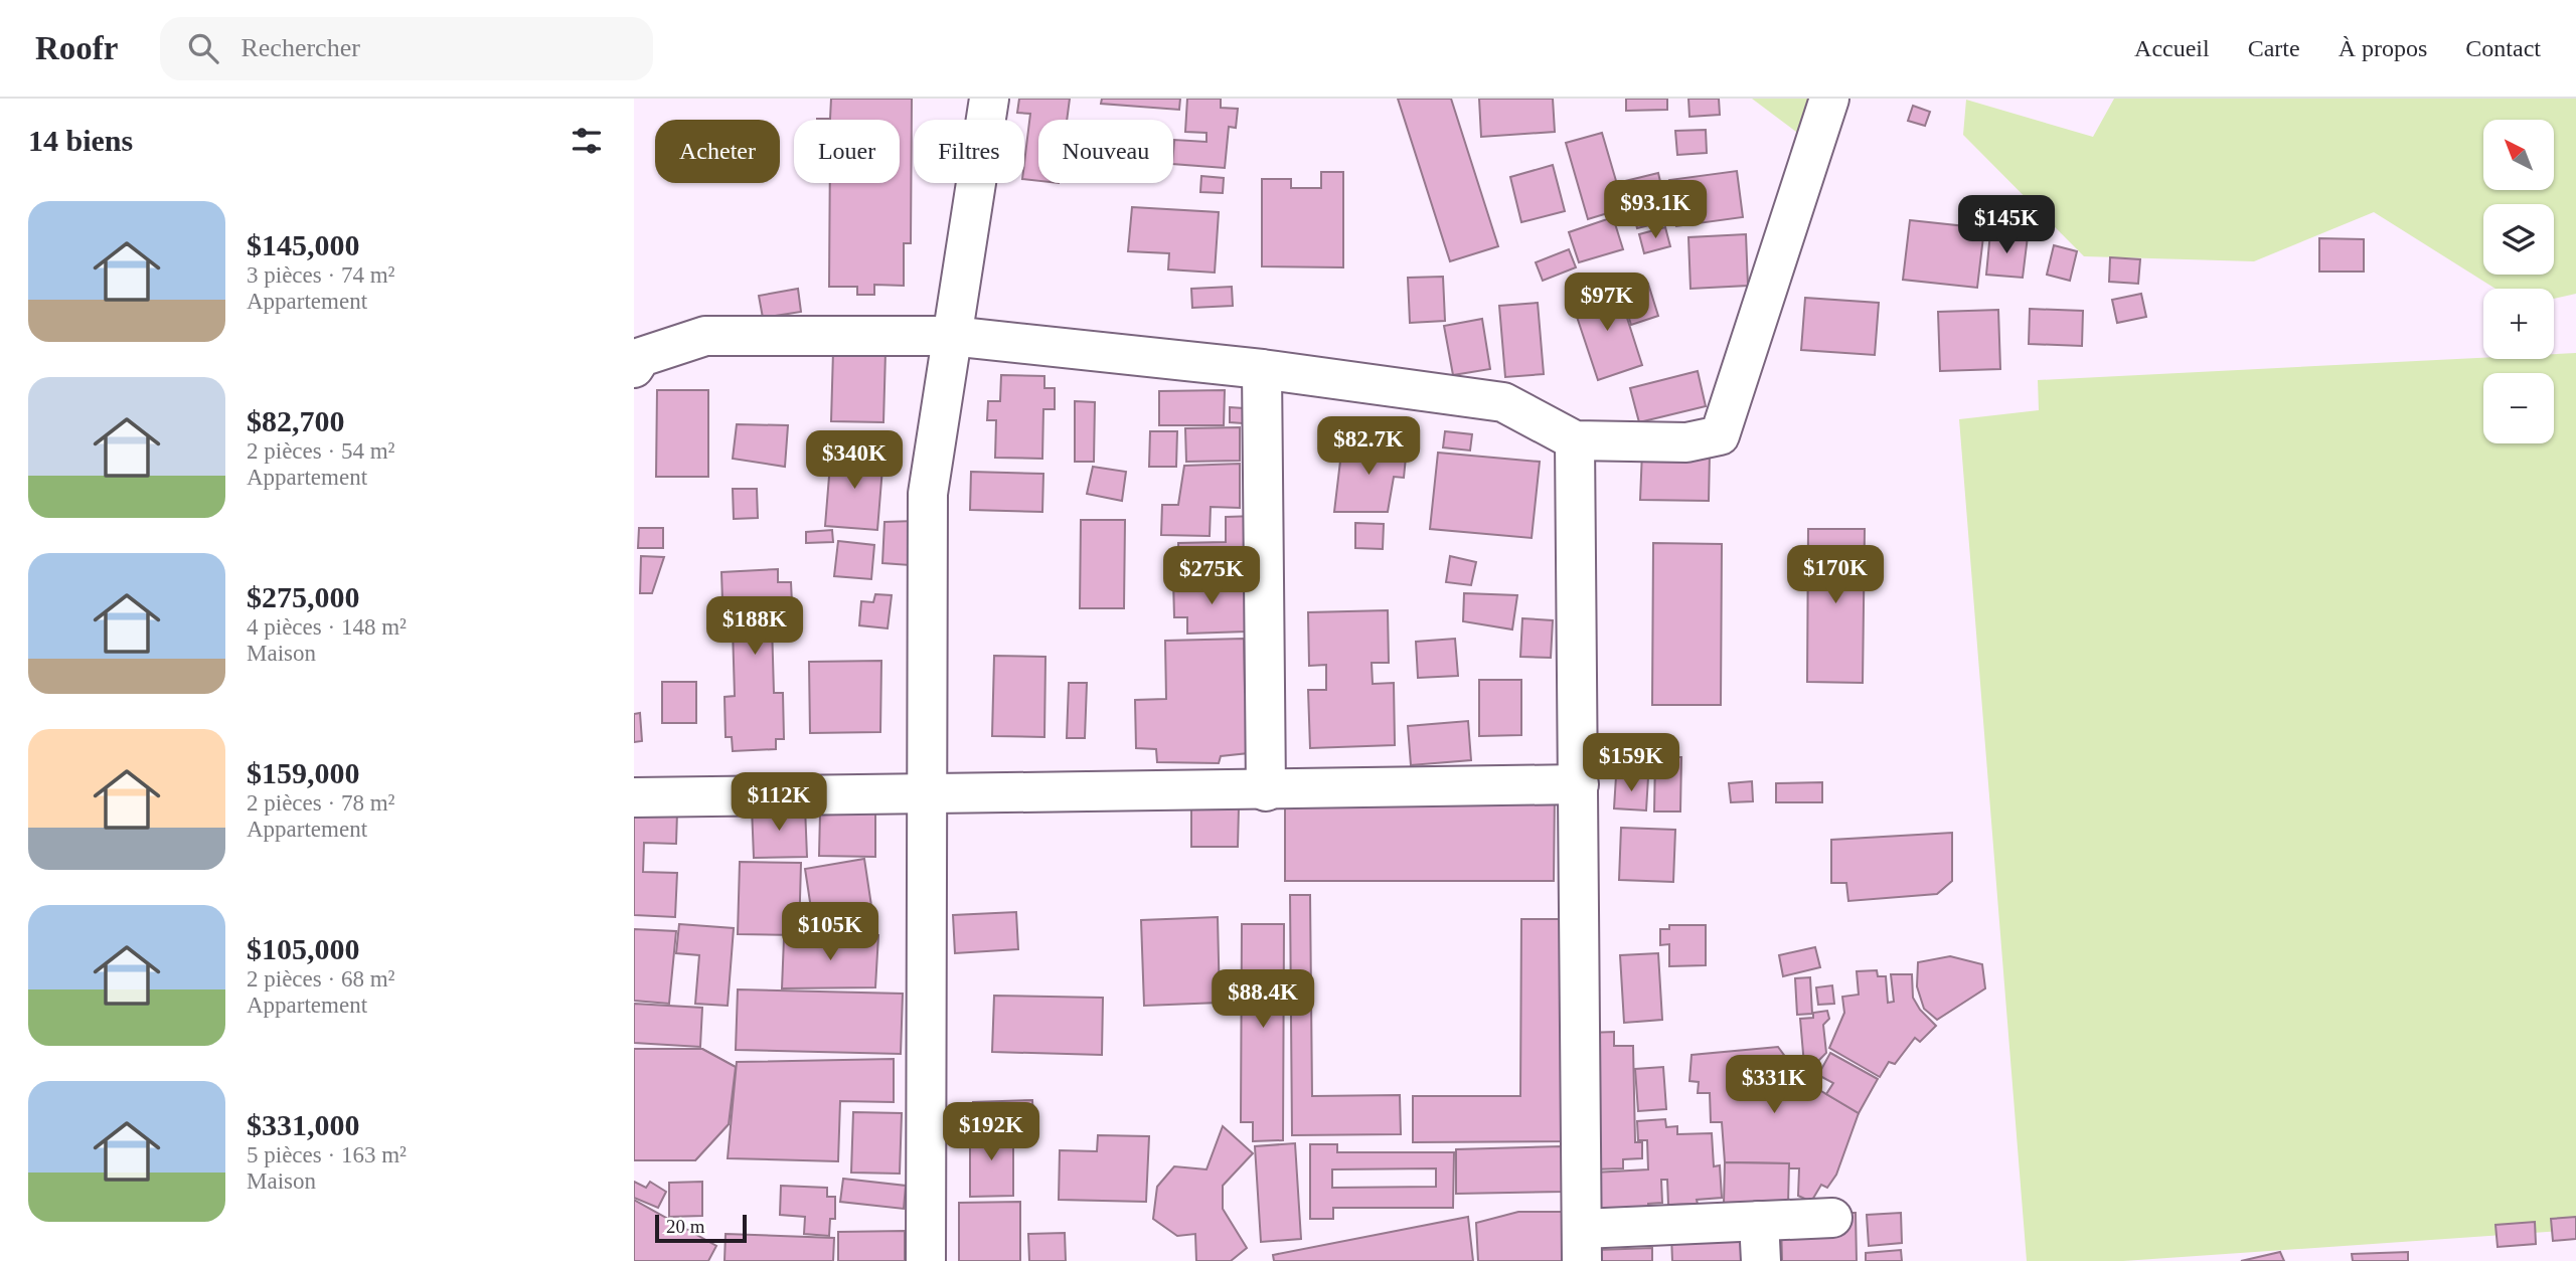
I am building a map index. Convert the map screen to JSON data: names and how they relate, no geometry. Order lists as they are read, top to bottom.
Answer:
{
  "scale_bar": "20 m",
  "north": "top left",
  "page": {
    "header": "Roofr",
    "search": "Rechercher",
    "nav": [
      "Accueil",
      "Carte",
      "À propos",
      "Contact"
    ],
    "heading": "14 biens",
    "map_buttons": ["+", "−"],
    "chip": [
      "Acheter",
      "Louer",
      "Filtres",
      "Nouveau"
    ],
    "price": [
      "$93.1K",
      "$145K",
      "$97K",
      "$82.7K",
      "$340K",
      "$170K",
      "$275K",
      "$188K",
      "$159K",
      "$112K",
      "$105K",
      "$88.4K",
      "$331K",
      "$192K"
    ],
    "list": [
      {
        "name": "$145,000",
        "note": "3 pièces · 74 m² · Appartement"
      },
      {
        "name": "$82,700",
        "note": "2 pièces · 54 m² · Appartement"
      },
      {
        "name": "$275,000",
        "note": "4 pièces · 148 m² · Maison"
      },
      {
        "name": "$159,000",
        "note": "2 pièces · 78 m² · Appartement"
      },
      {
        "name": "$105,000",
        "note": "2 pièces · 68 m² · Appartement"
      },
      {
        "name": "$331,000",
        "note": "5 pièces · 163 m² · Maison"
      }
    ],
    "scale": "20 m"
  }
}
